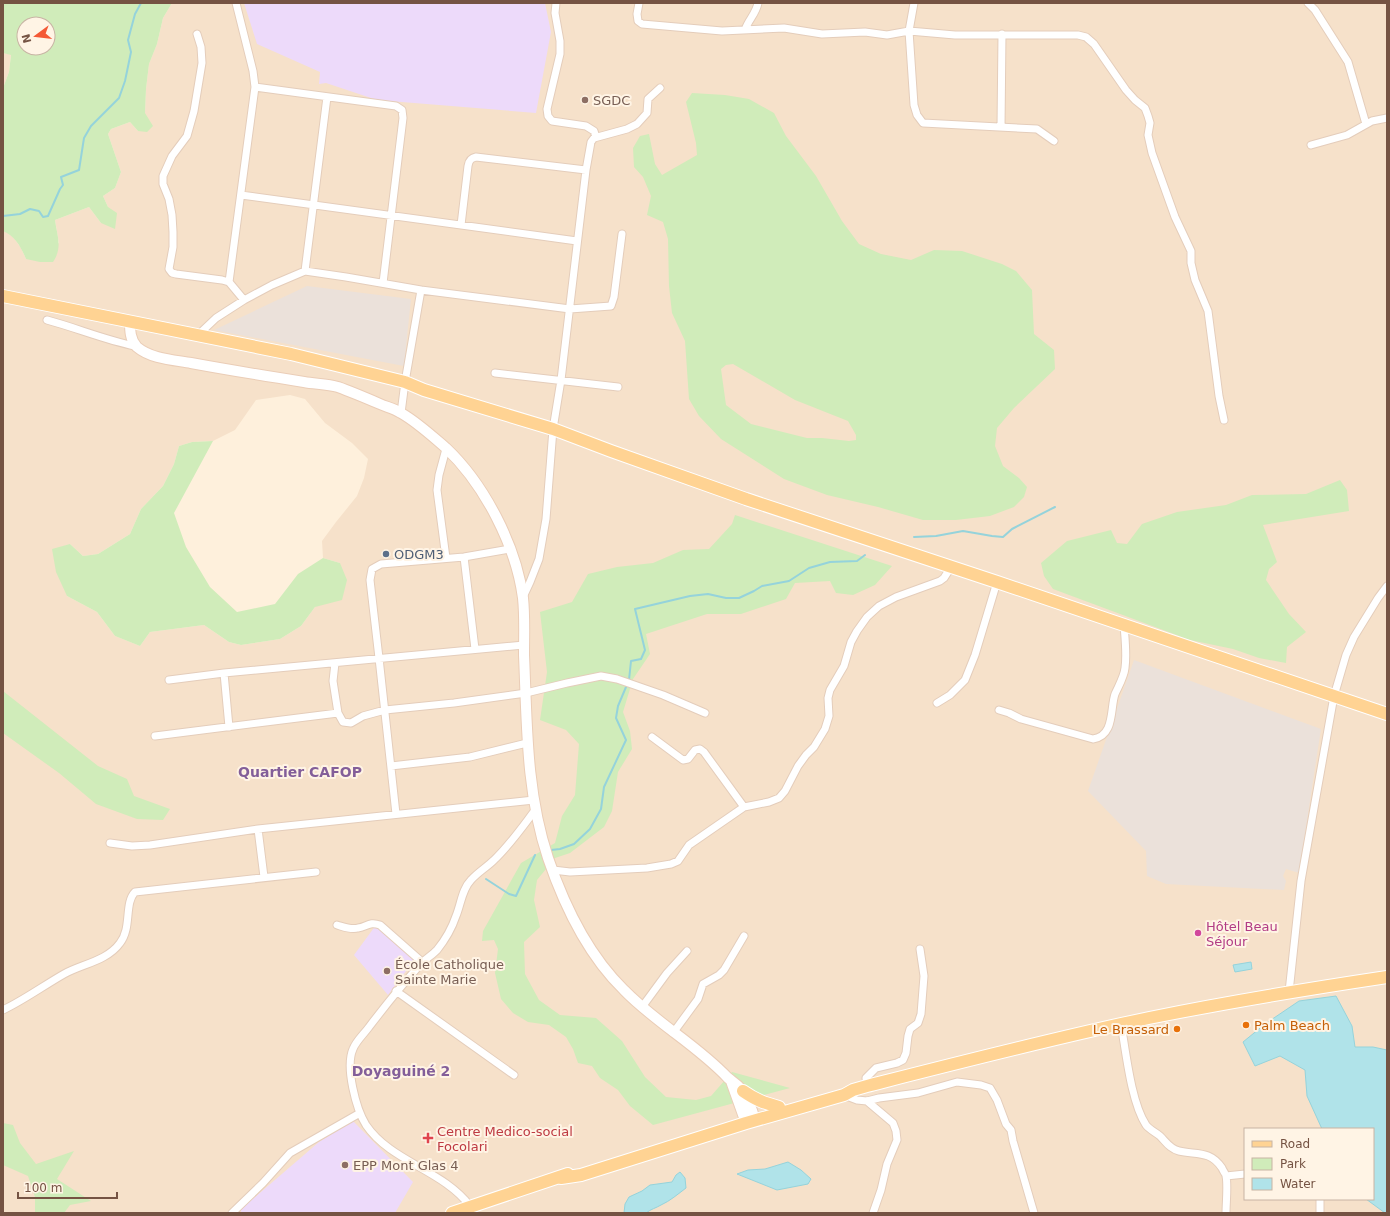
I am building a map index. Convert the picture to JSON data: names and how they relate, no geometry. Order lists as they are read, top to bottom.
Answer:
{
  "districts": ["Quartier CAFOP", "Doyaguiné 2"],
  "places": {
    "other": [
      "SGDC",
      "ODGM3",
      "Hôtel Beau Séjour",
      "École Catholique Sainte Marie",
      "Palm Beach",
      "Le Brassard",
      "EPP Mont Glas 4"
    ],
    "health": ["Centre Medico-social Focolari"]
  },
  "legend": ["Road", "Park", "Water"],
  "scale_bar": "100 m",
  "north": "left"
}
